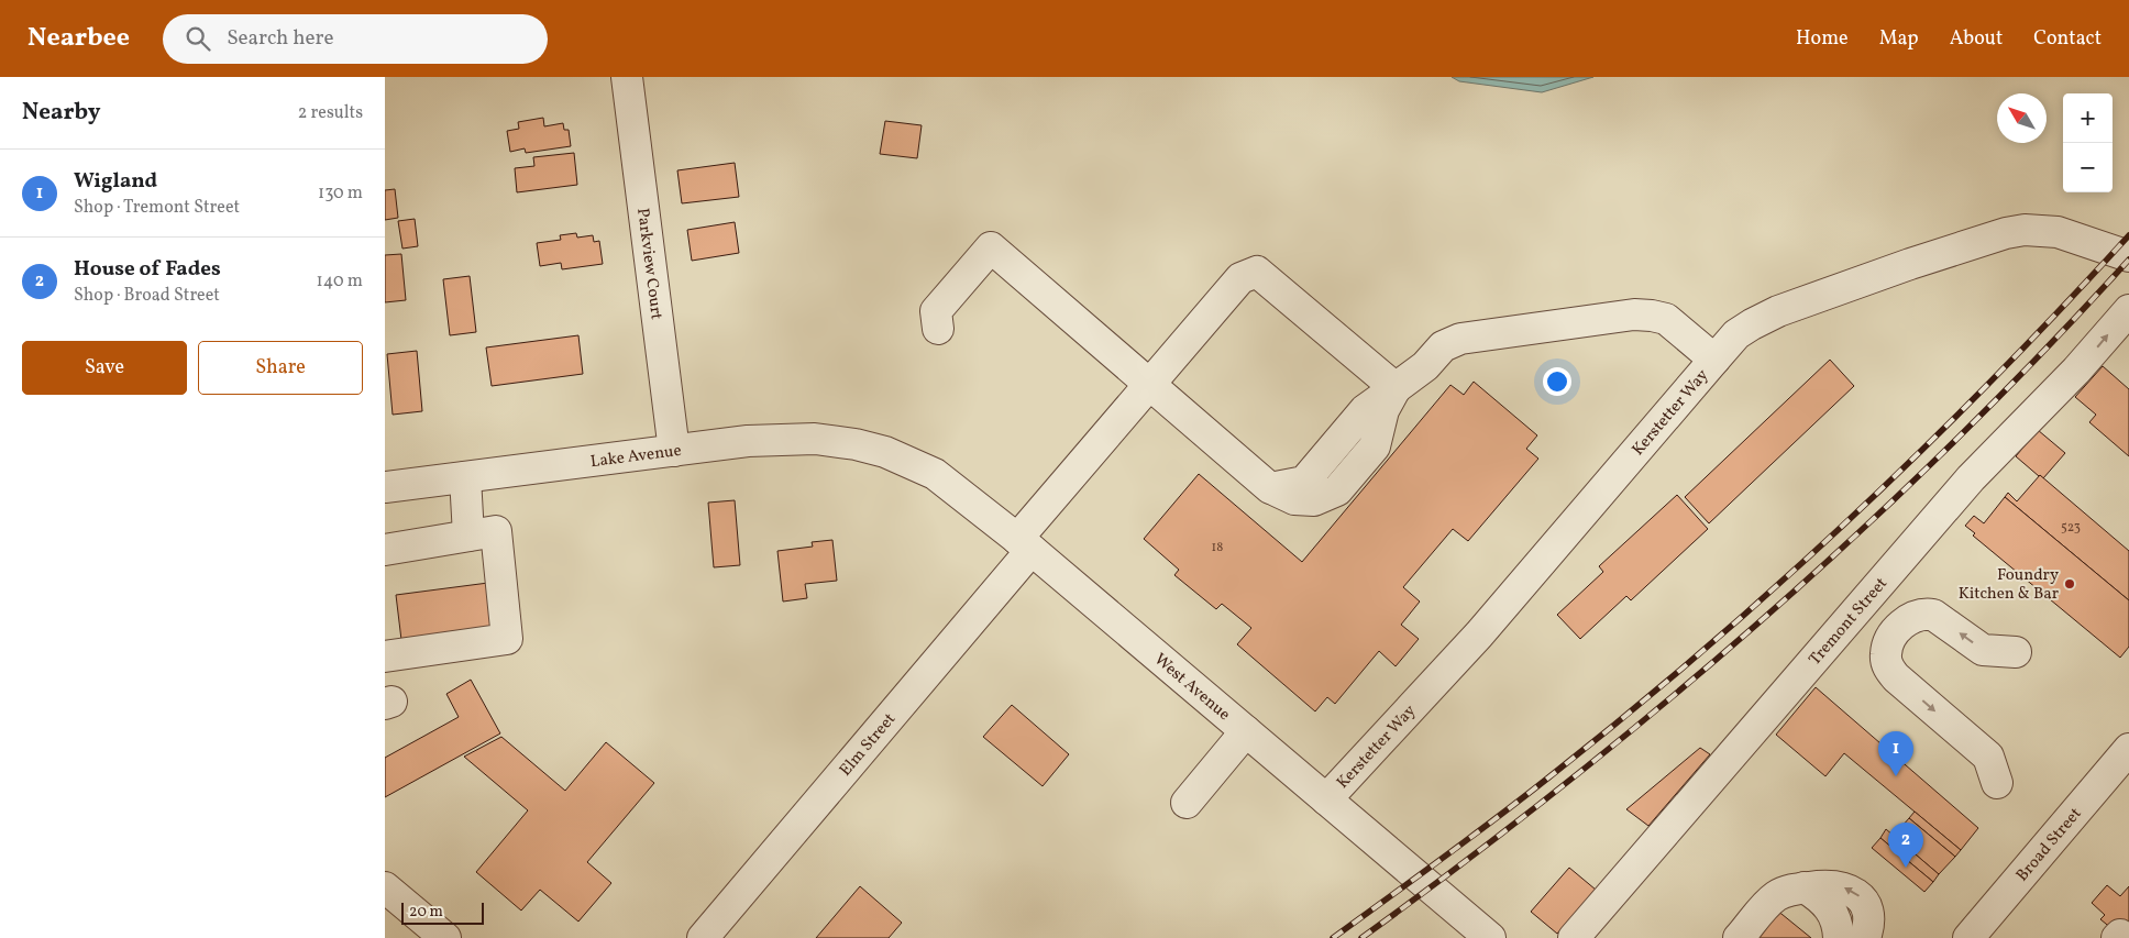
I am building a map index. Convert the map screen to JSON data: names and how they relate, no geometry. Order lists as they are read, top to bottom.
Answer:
{
  "streets": {
    "street": [
      "Parkview Court",
      "Kerstetter Way",
      "Lake Avenue",
      "Tremont Street",
      "West Avenue",
      "Elm Street",
      "Broad Street"
    ]
  },
  "crossings": [
    ["Parkview Court", "Lake Avenue"],
    ["Kerstetter Way", "West Avenue"],
    ["Lake Avenue", "West Avenue"],
    ["West Avenue", "Elm Street"]
  ],
  "one_way": ["Tremont Street"],
  "places": ["Foundry Kitchen & Bar"],
  "house_numbers": ["523", "18"],
  "scale_bar": "20 m",
  "north": "top left",
  "page": {
    "header": "Nearbee",
    "search": "Search here",
    "nav": [
      "Home",
      "Map",
      "About",
      "Contact"
    ],
    "heading": ["Nearby", "2 results"],
    "map_buttons": ["+", "−"],
    "list": [
      {
        "mark": "1",
        "name": "Wigland",
        "note": "Shop · Tremont Street",
        "value": "130 m"
      },
      {
        "mark": "2",
        "name": "House of Fades",
        "note": "Shop · Broad Street",
        "value": "140 m"
      }
    ],
    "buttons": ["Save", "Share"],
    "pins": ["1", "2"],
    "scale": "20 m"
  }
}
